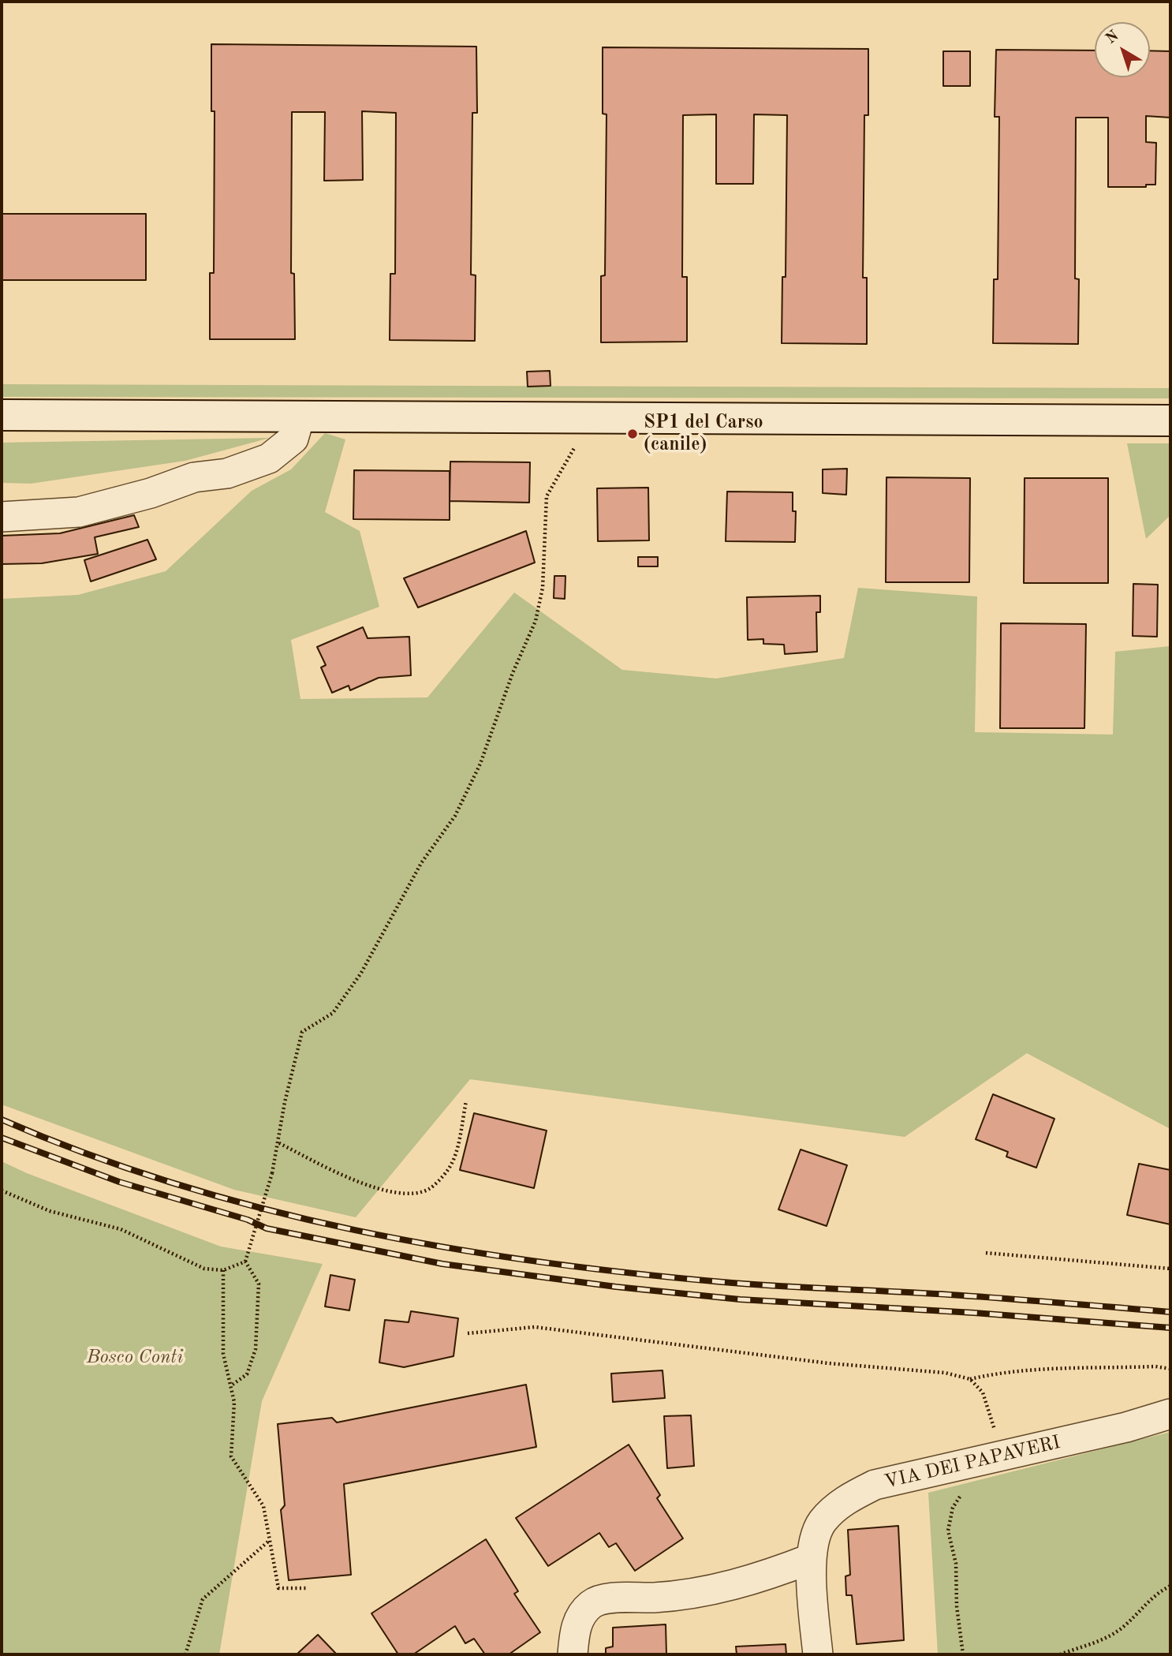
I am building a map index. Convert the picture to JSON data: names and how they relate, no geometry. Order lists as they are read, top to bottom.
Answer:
{
  "streets": {
    "street": ["VIA DEI PAPAVERI"]
  },
  "parks": ["Bosco Conti"],
  "places": ["SP1 del Carso (canile)"],
  "north": "top left"
}
